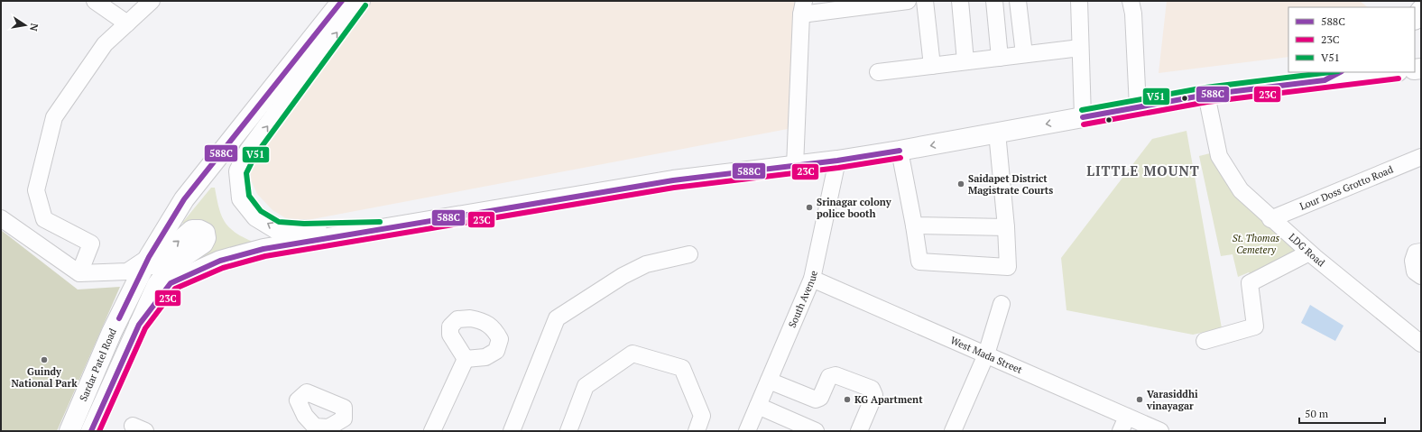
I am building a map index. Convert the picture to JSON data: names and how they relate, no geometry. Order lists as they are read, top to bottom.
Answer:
{
  "streets": {
    "main road": ["Sardar Patel Road"],
    "street": [
      "Lour Doss Grotto Road",
      "LDG Road",
      "South Avenue",
      "West Mada Street"
    ]
  },
  "crossings": [
    ["Lour Doss Grotto Road", "LDG Road"],
    ["South Avenue", "West Mada Street"]
  ],
  "districts": ["LITTLE MOUNT"],
  "parks": ["St. Thomas Cemetery"],
  "places": [
    "Saidapet District Magistrate Courts",
    "Srinagar colony police booth",
    "Guindy National Park",
    "KG Apartment",
    "Varasiddhi vinayagar"
  ],
  "lines": ["transit line 588C", "transit line V51", "transit line 23C"],
  "legend": ["588C", "23C", "V51"],
  "scale_bar": "50 m",
  "north": "right"
}
